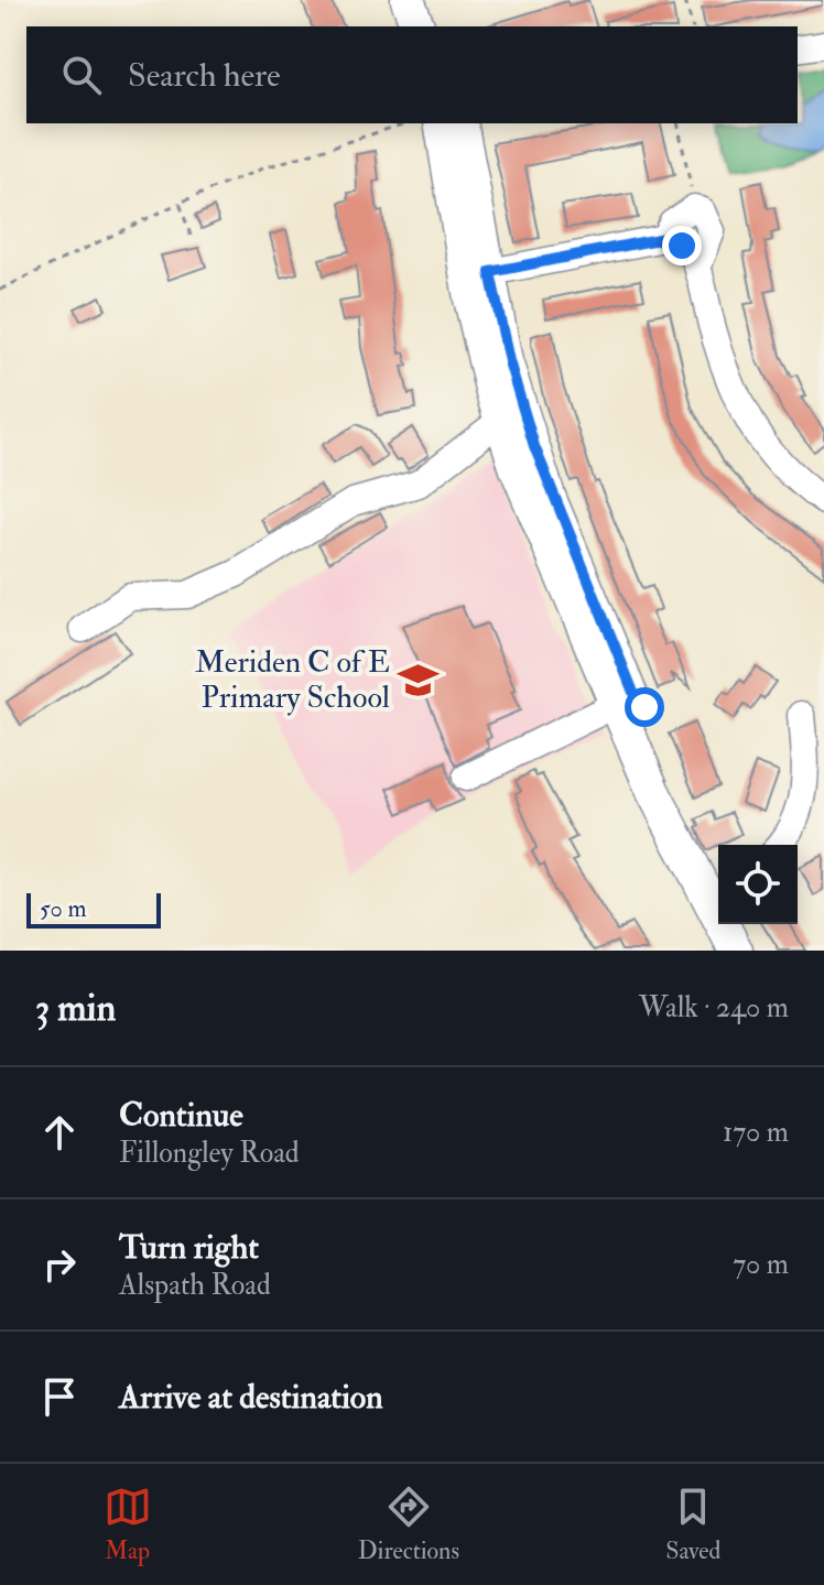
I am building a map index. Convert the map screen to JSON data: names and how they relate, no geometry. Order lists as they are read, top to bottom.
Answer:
{
  "places": {
    "school or university": ["Meriden C of E Primary School"]
  },
  "scale_bar": "50 m",
  "page": {
    "search": "Search here",
    "scale": "50 m",
    "heading": ["3 min", "Walk · 240 m"],
    "list": [
      ["Continue", "Fillongley Road", "170 m"],
      ["Turn right", "Alspath Road", "70 m"],
      "Arrive at destination"
    ],
    "nav": ["Map", "Directions", "Saved"]
  }
}
